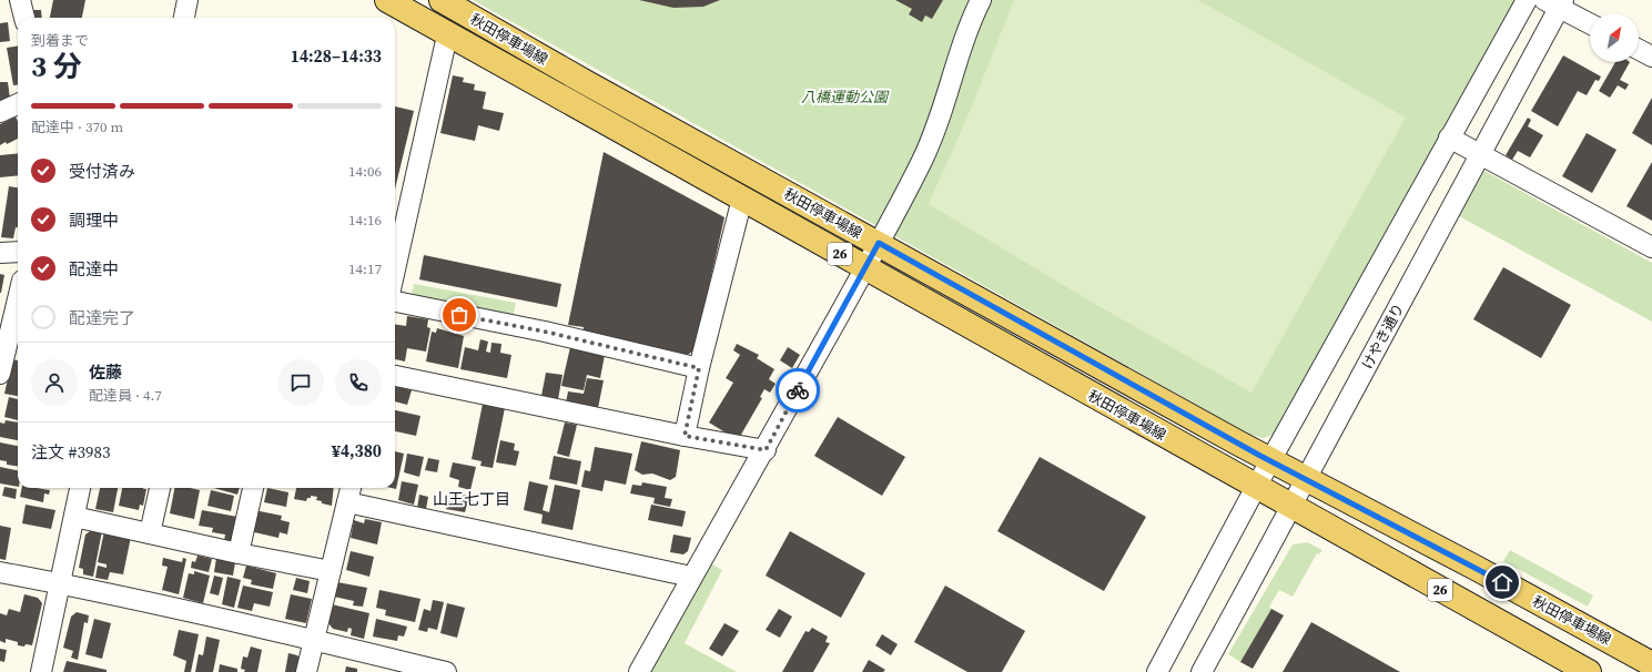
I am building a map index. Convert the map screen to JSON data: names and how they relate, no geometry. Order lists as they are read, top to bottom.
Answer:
{
  "streets": {
    "main road": ["秋田停車場線", "26"],
    "street": ["けやき通り"]
  },
  "crossings": [
    ["秋田停車場線", "けやき通り"]
  ],
  "districts": ["山王七丁目"],
  "parks": ["八橋運動公園"],
  "north": "top right",
  "page": {
    "heading": ["3 分", "到着まで", "14:28–14:33"],
    "panel": [
      "佐藤",
      "配達員 · 4.7",
      "注文 #3983",
      "¥4,380"
    ],
    "bar": "配達中 · 370 m",
    "list": [
      ["受付済み", "14:06"],
      ["調理中", "14:16"],
      ["配達中", "14:17"],
      "配達完了"
    ]
  }
}
